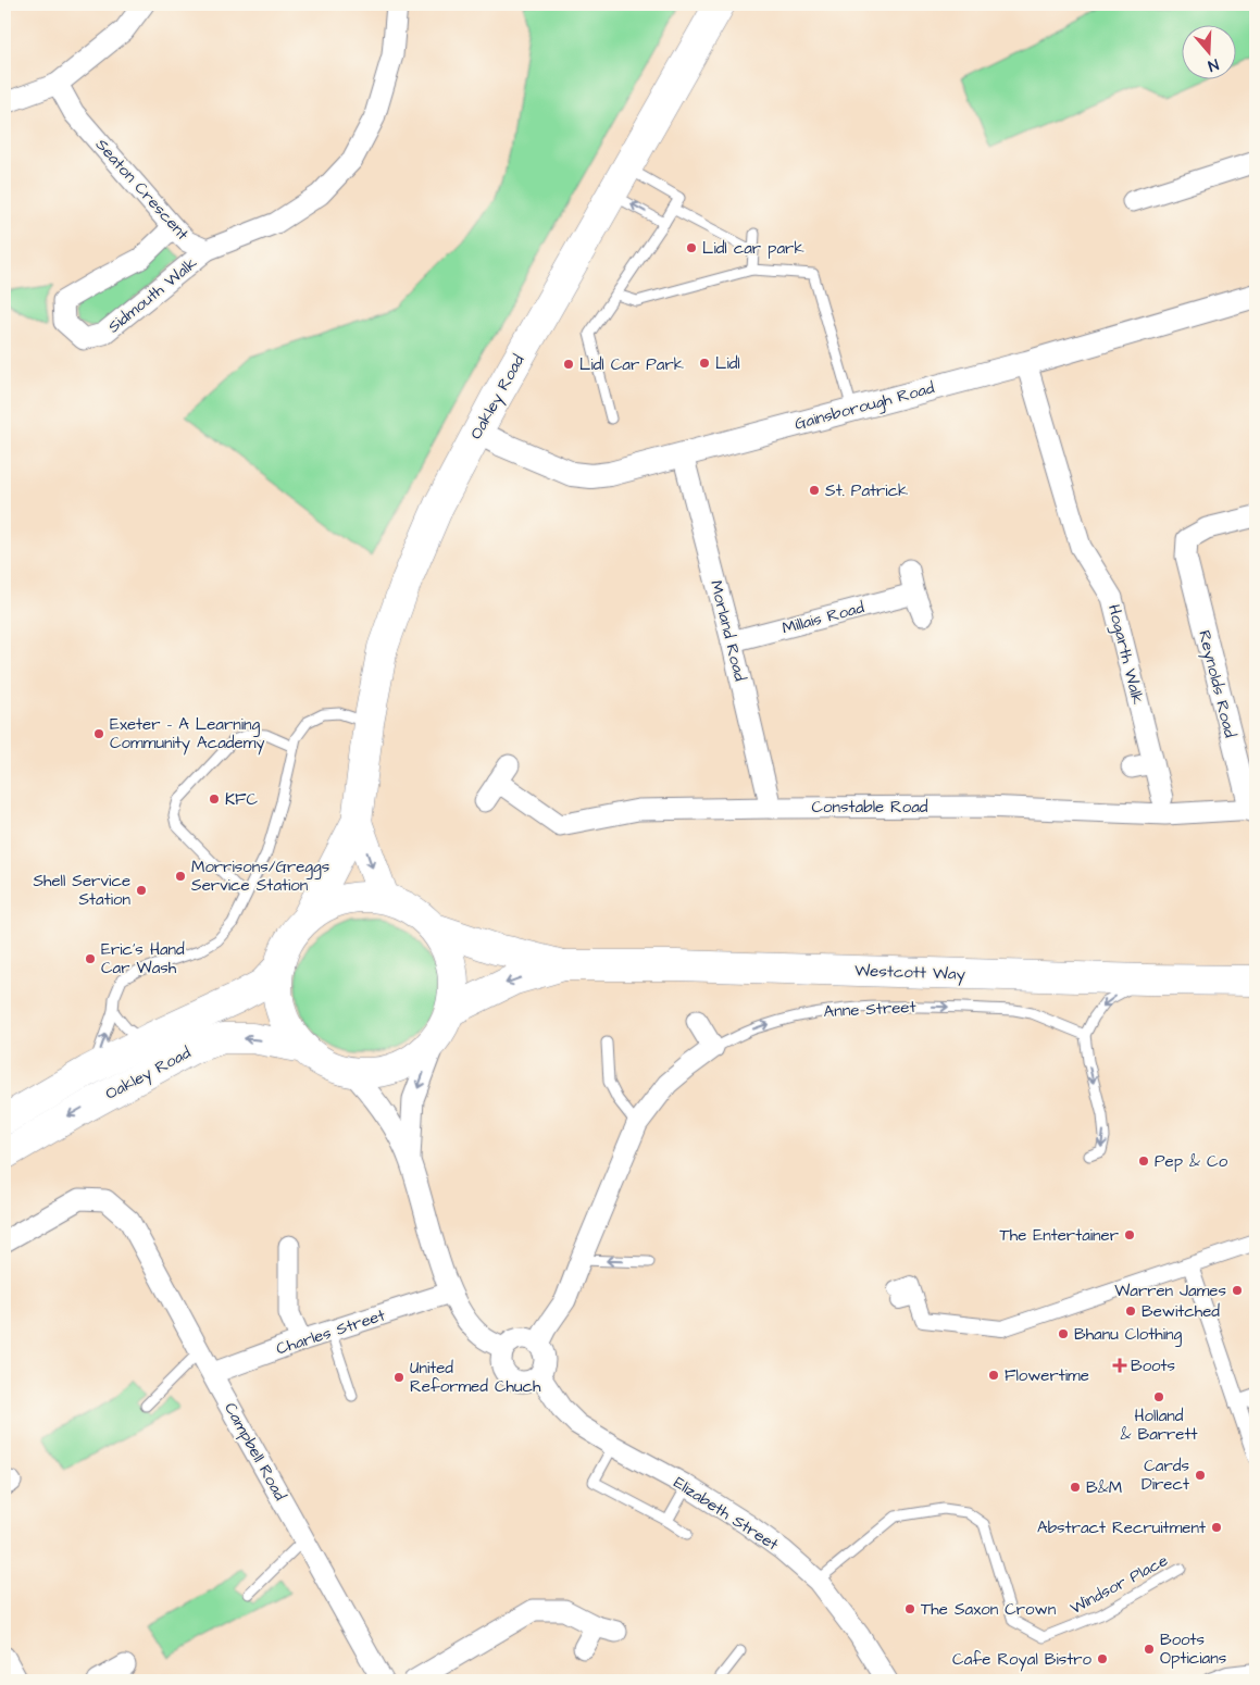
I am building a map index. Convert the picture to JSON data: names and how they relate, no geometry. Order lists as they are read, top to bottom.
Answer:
{
  "streets": {
    "main road": ["Oakley Road", "Westcott Way"],
    "street": [
      "Seaton Crescent",
      "Sidmouth Walk",
      "Gainsborough Road",
      "Millais Road",
      "Morland Road",
      "Hogarth Walk",
      "Reynolds Road",
      "Constable Road",
      "Anne Street",
      "Charles Street",
      "Campbell Road",
      "Elizabeth Street"
    ],
    "lane": ["Windsor Place"]
  },
  "crossings": [
    ["Seaton Crescent", "Sidmouth Walk"],
    ["Oakley Road", "Gainsborough Road"],
    ["Oakley Road", "Westcott Way"],
    ["Gainsborough Road", "Morland Road"],
    ["Gainsborough Road", "Hogarth Walk"],
    ["Millais Road", "Morland Road"],
    ["Morland Road", "Constable Road"],
    ["Reynolds Road", "Constable Road"],
    ["Anne Street", "Elizabeth Street"],
    ["Charles Street", "Campbell Road"],
    ["Elizabeth Street", "Windsor Place"]
  ],
  "one_way": ["Anne Street"],
  "places": {
    "other": [
      "Lidl car park",
      "Lidl",
      "Lidl Car Park",
      "St. Patrick",
      "Exeter - A Learning Community Academy",
      "KFC",
      "Morrisons/Greggs Service Station",
      "Shell Service Station",
      "Eric's Hand Car Wash",
      "Pep & Co",
      "The Entertainer",
      "Warren James",
      "Bewitched",
      "Bhanu Clothing",
      "Flowertime",
      "United Reformed Chuch",
      "Holland & Barrett",
      "Cards Direct",
      "B&M",
      "Abstract Recruitment",
      "The Saxon Crown",
      "Boots Opticians",
      "Cafe Royal Bistro"
    ],
    "health": ["Boots"]
  },
  "north": "bottom"
}
